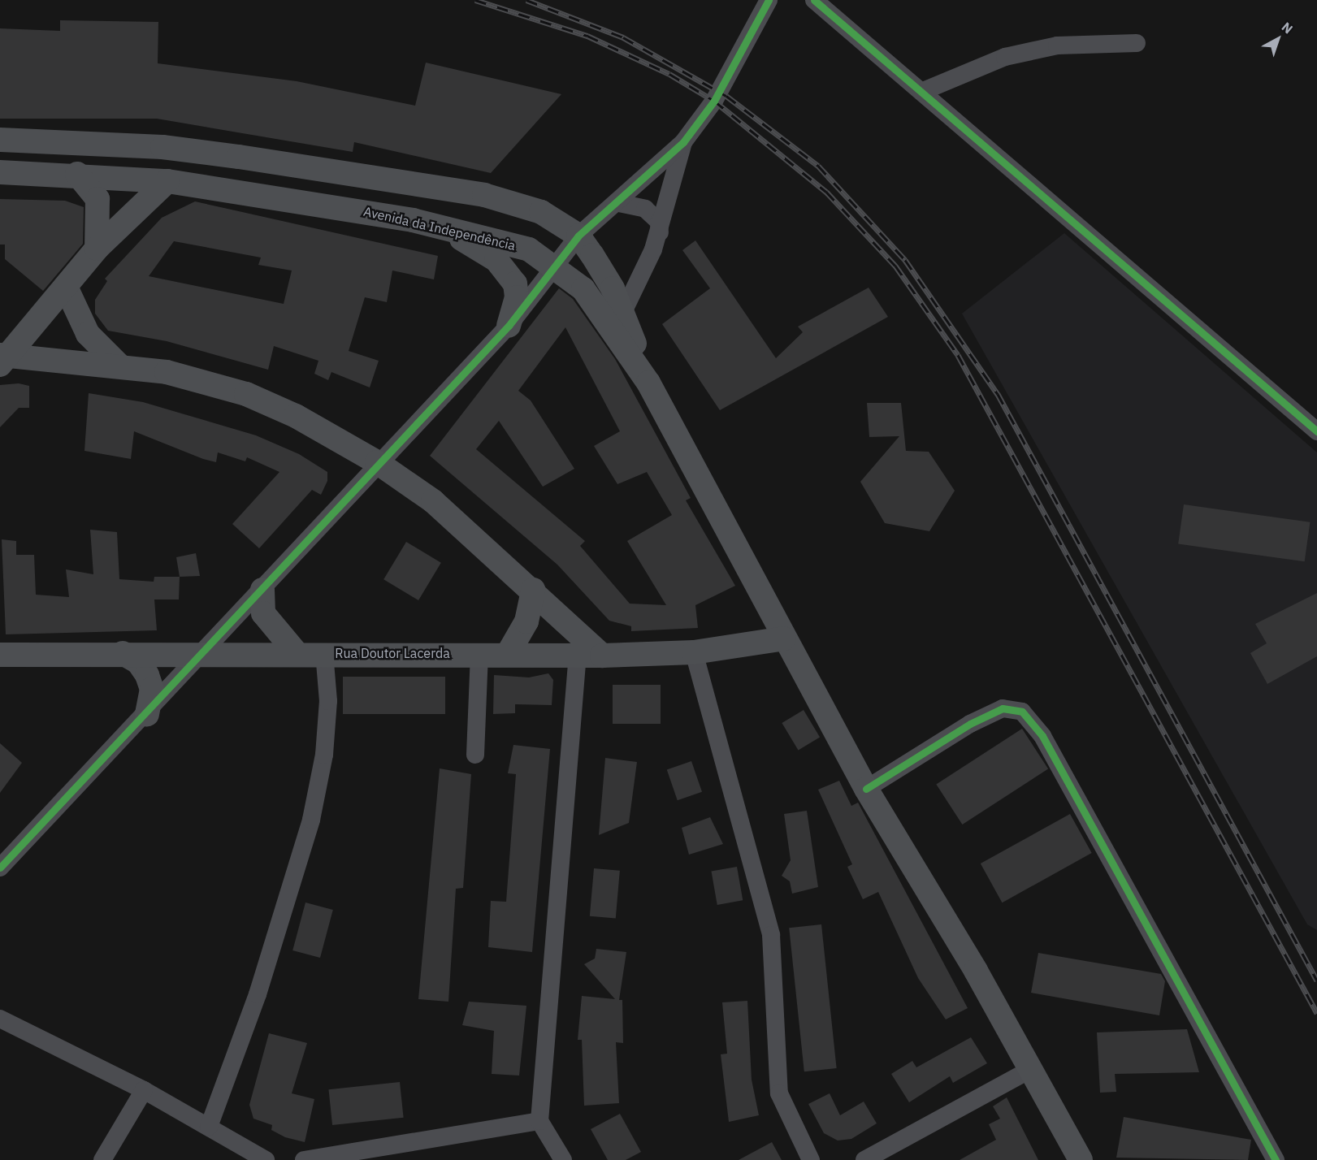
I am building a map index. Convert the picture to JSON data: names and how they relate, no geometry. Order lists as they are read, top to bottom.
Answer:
{
  "streets": {
    "main road": ["Avenida da Independência", "Rua Doutor Lacerda"]
  },
  "north": "top right"
}
